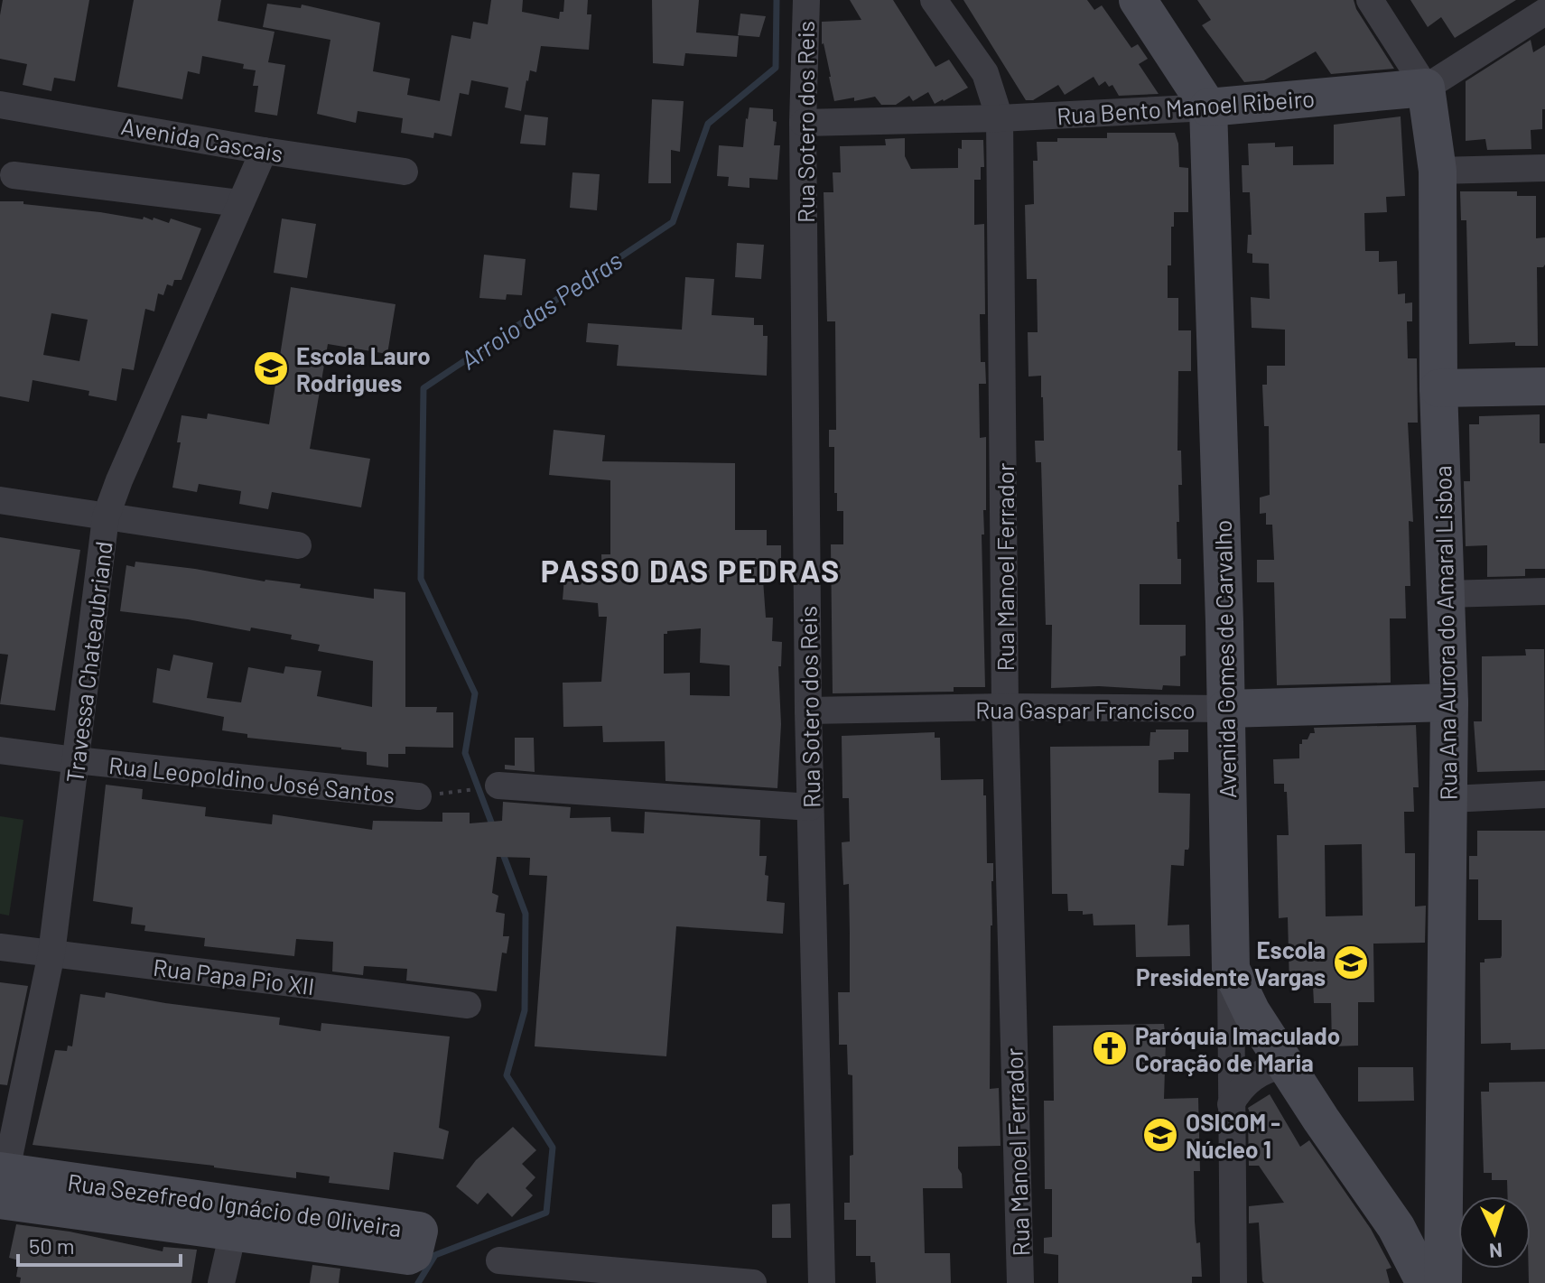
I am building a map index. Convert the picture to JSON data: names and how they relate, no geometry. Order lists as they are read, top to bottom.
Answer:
{
  "streets": {
    "street": [
      "Rua Bento Manoel Ribeiro",
      "Rua Sotero dos Reis",
      "Avenida Cascais",
      "Rua Manoel Ferrador",
      "Rua Ana Aurora do Amaral Lisboa",
      "Avenida Gomes de Carvalho",
      "Travessa Chateaubriand",
      "Rua Gaspar Francisco",
      "Rua Leopoldino José Santos",
      "Rua Papa Pio XII",
      "Rua Sezefredo Ignácio de Oliveira"
    ]
  },
  "crossings": [
    ["Rua Bento Manoel Ribeiro", "Rua Sotero dos Reis"],
    ["Rua Bento Manoel Ribeiro", "Rua Manoel Ferrador"],
    ["Rua Bento Manoel Ribeiro", "Rua Ana Aurora do Amaral Lisboa"],
    ["Rua Bento Manoel Ribeiro", "Avenida Gomes de Carvalho"],
    ["Rua Sotero dos Reis", "Rua Gaspar Francisco"],
    ["Avenida Cascais", "Travessa Chateaubriand"],
    ["Rua Manoel Ferrador", "Rua Gaspar Francisco"],
    ["Rua Ana Aurora do Amaral Lisboa", "Rua Gaspar Francisco"],
    ["Avenida Gomes de Carvalho", "Rua Gaspar Francisco"],
    ["Travessa Chateaubriand", "Rua Leopoldino José Santos"],
    ["Travessa Chateaubriand", "Rua Papa Pio XII"],
    ["Travessa Chateaubriand", "Rua Sezefredo Ignácio de Oliveira"]
  ],
  "districts": ["PASSO DAS PEDRAS"],
  "water": ["Arroio das Pedras"],
  "places": {
    "school or university": ["Escola Lauro Rodrigues", "Escola Presidente Vargas", "OSICOM - Núcleo 1"],
    "church": ["Paróquia Imaculado Coração de Maria"]
  },
  "scale_bar": "50 m",
  "north": "bottom"
}
